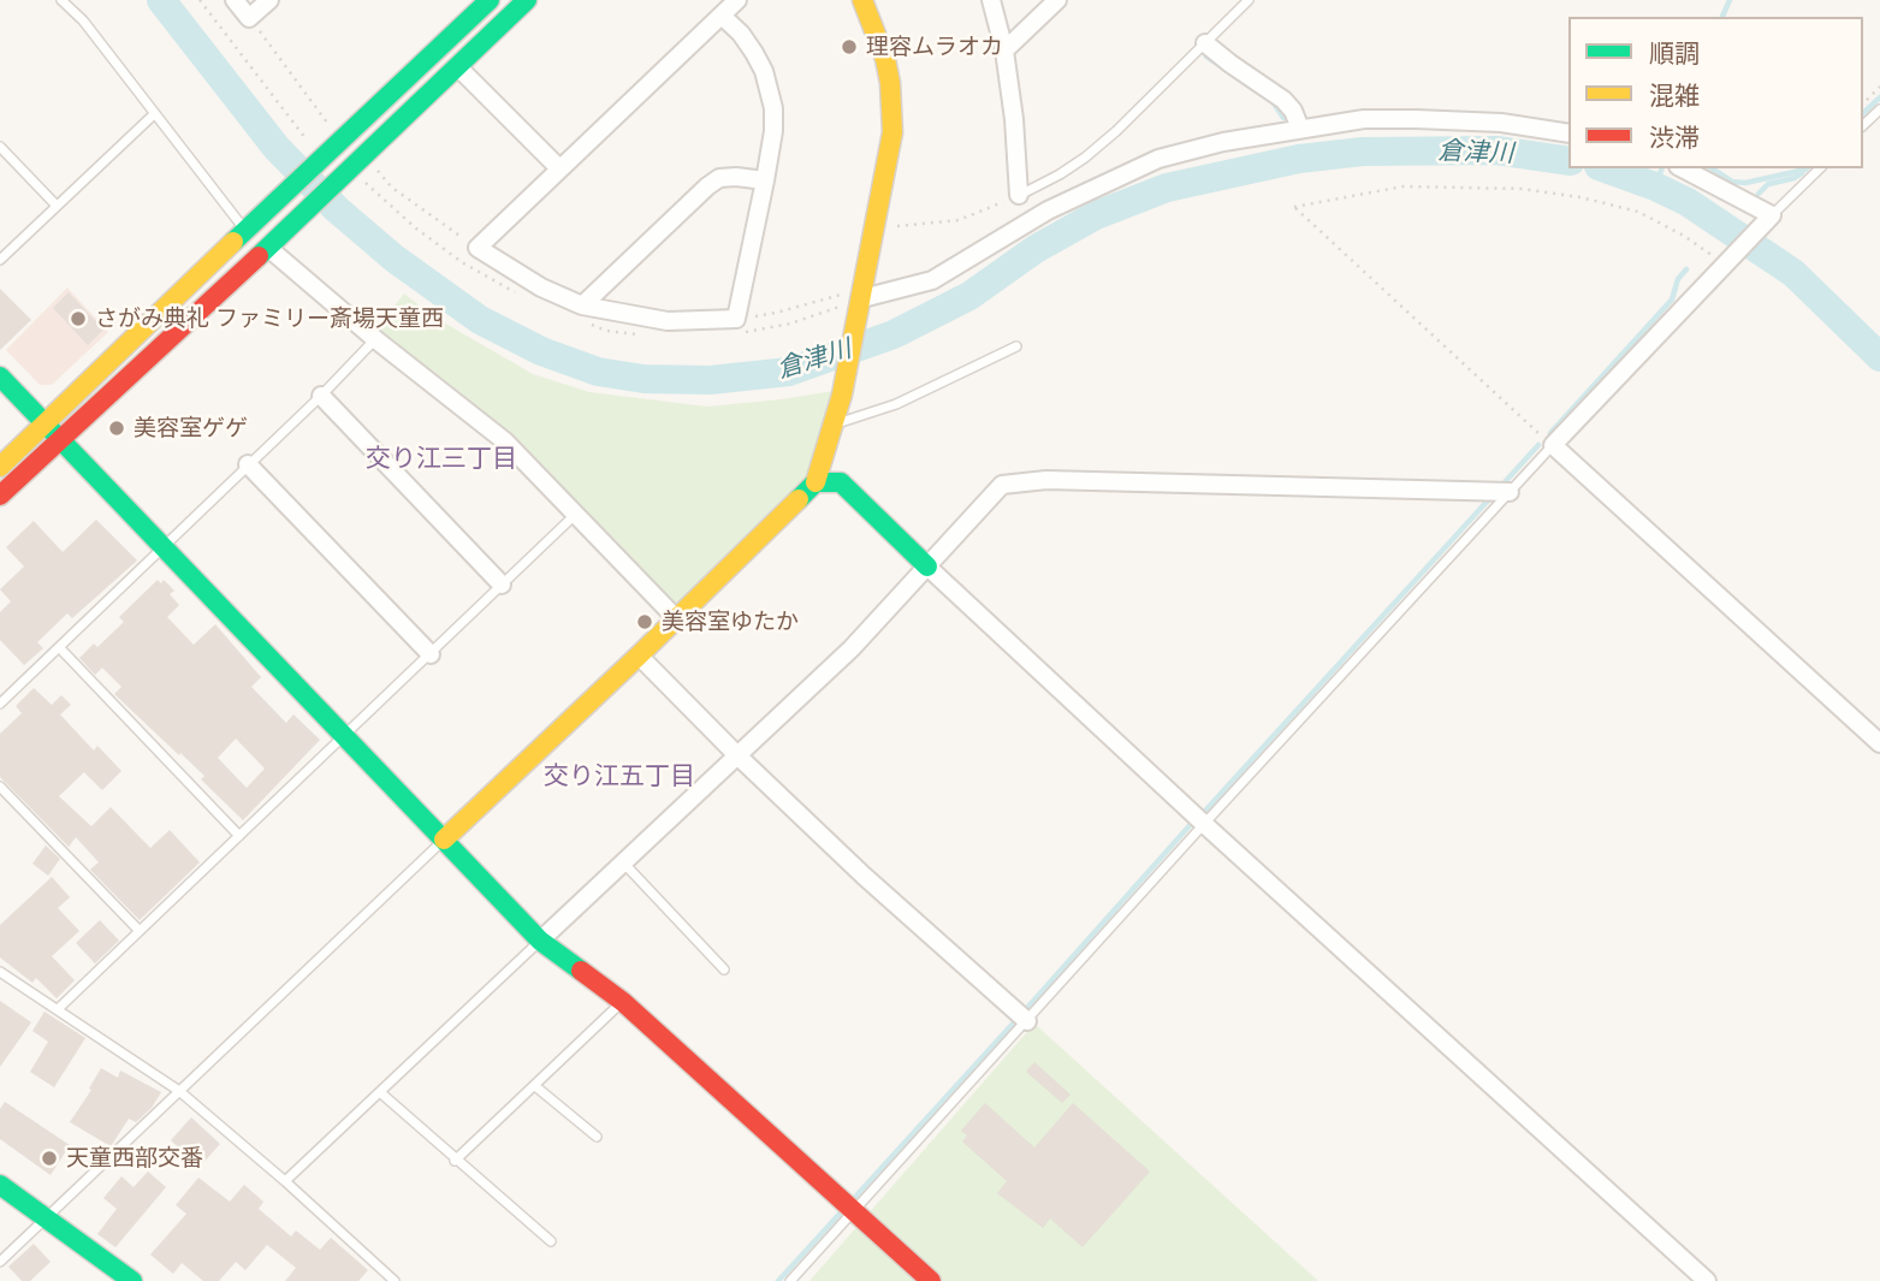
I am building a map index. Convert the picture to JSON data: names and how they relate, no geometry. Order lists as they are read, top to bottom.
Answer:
{
  "districts": ["交り江三丁目", "交り江五丁目"],
  "water": ["倉津川"],
  "places": [
    "理容ムラオカ",
    "さがみ典礼 ファミリー斎場天童西",
    "美容室ゲゲ",
    "美容室ゆたか",
    "天童西部交番"
  ],
  "legend": ["順調", "混雑", "渋滞"]
}
